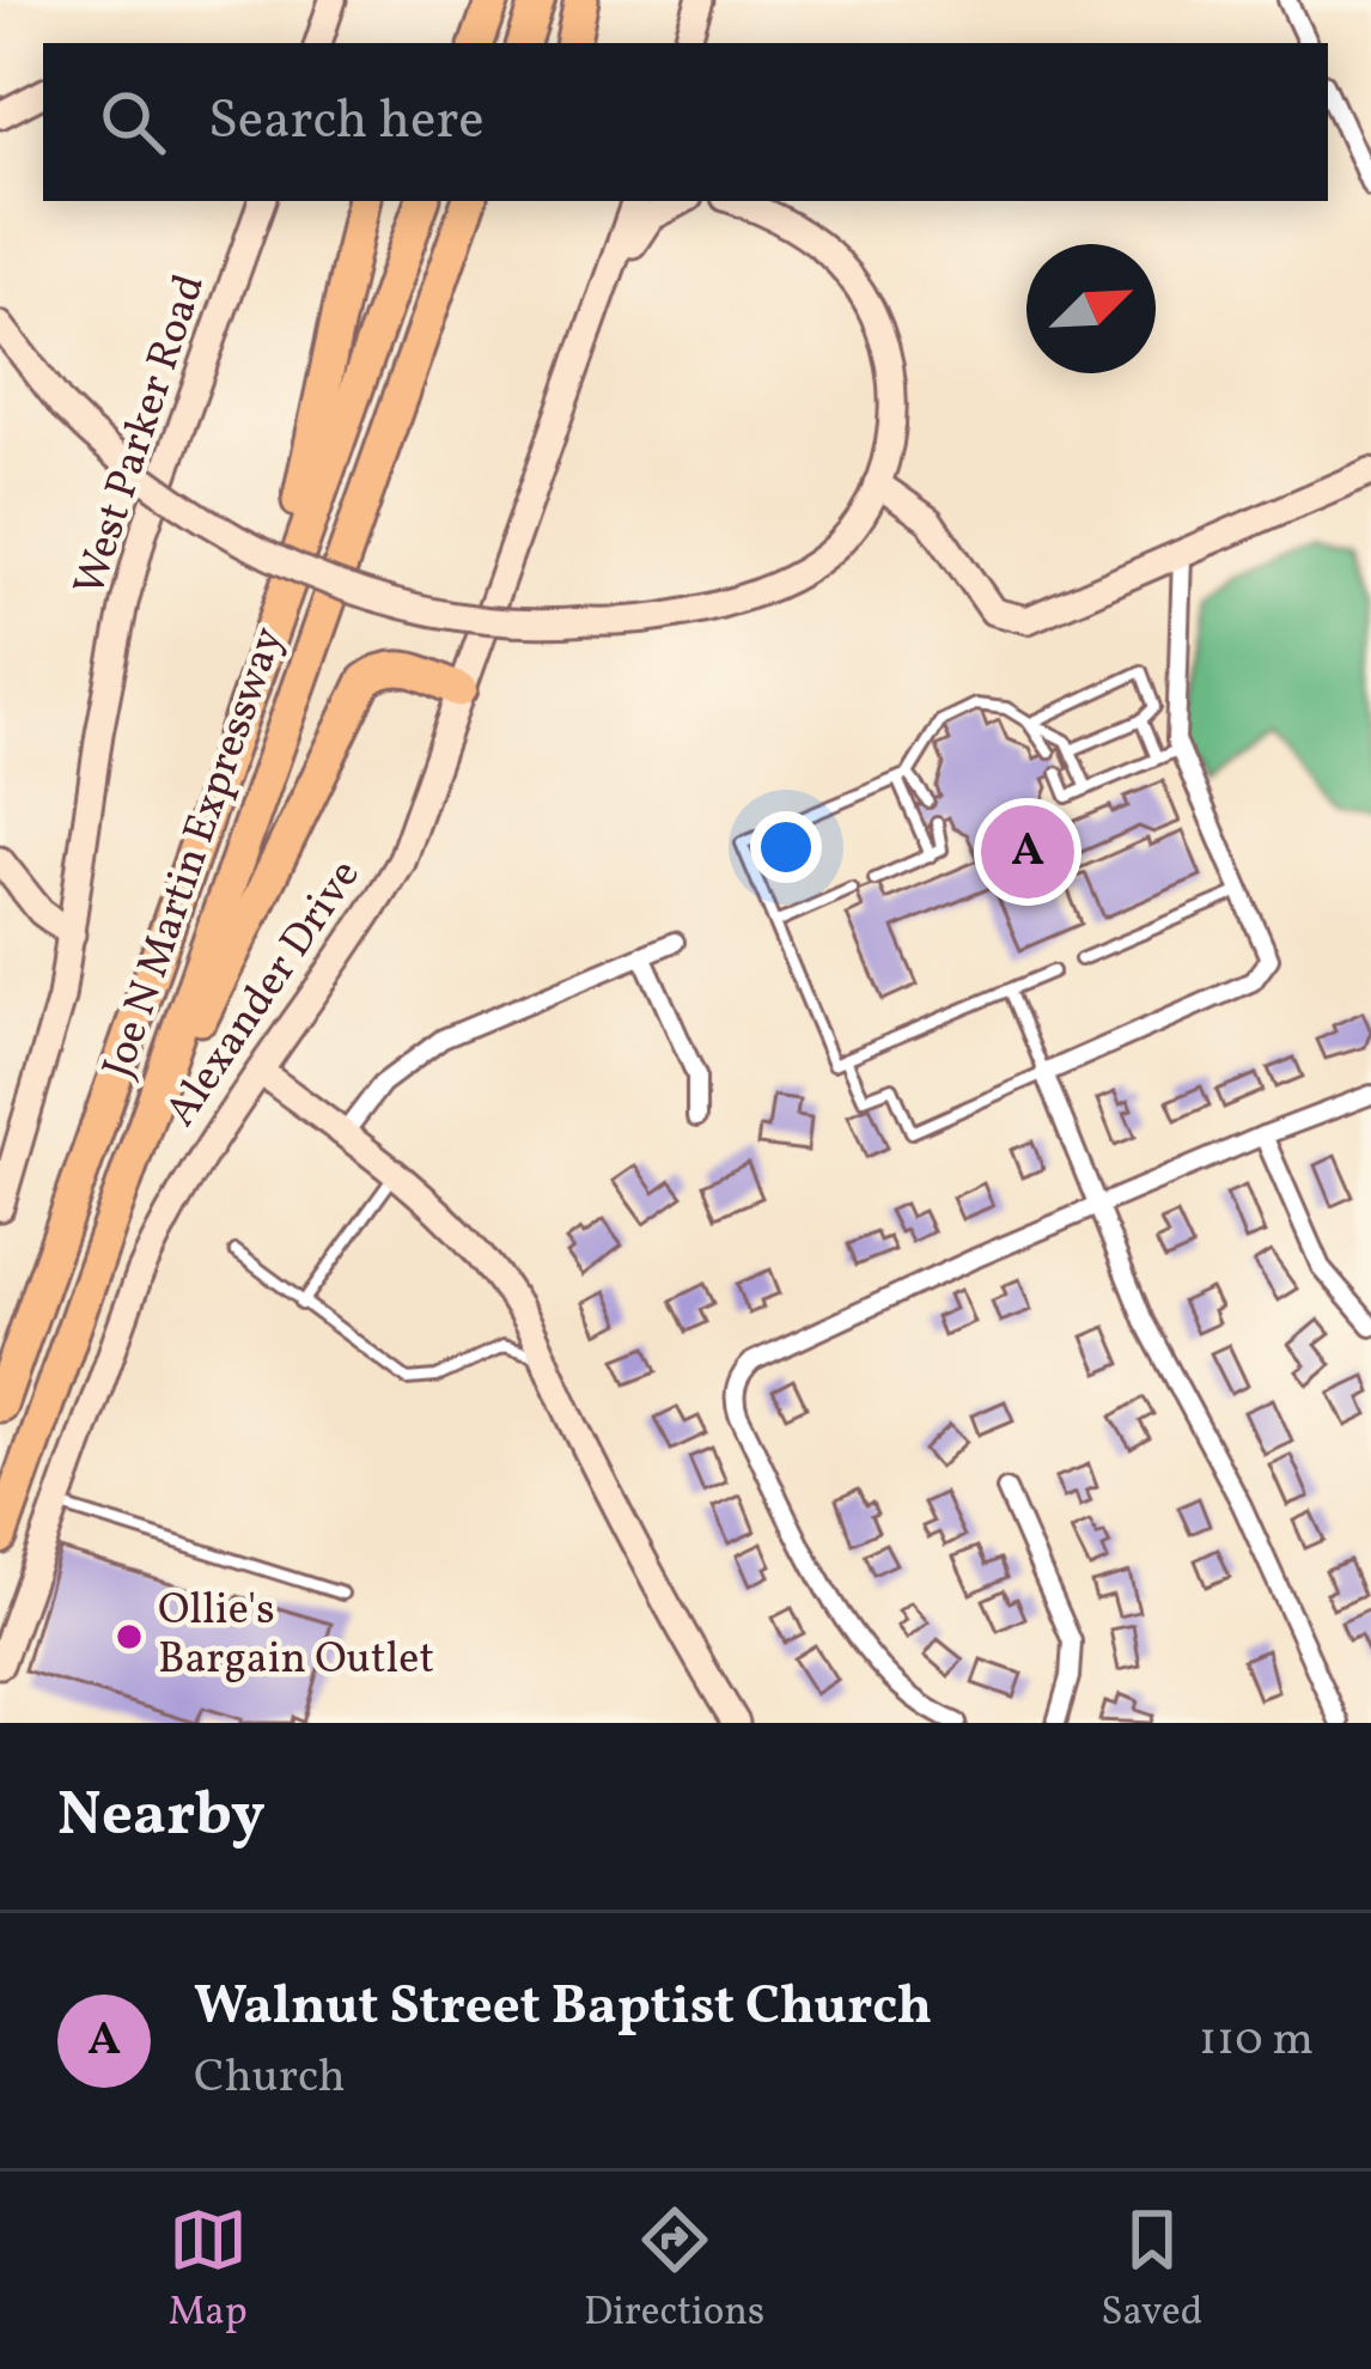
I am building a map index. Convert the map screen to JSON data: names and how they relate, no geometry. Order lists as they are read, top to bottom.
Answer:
{
  "streets": {
    "highway": ["Joe N Martin Expressway"],
    "street": ["West Parker Road", "Alexander Drive"]
  },
  "places": ["Ollie's Bargain Outlet"],
  "north": "top right",
  "page": {
    "search": "Search here",
    "pins": "A",
    "heading": "Nearby",
    "list": [
      {
        "mark": "A",
        "name": "Walnut Street Baptist Church",
        "note": "Church",
        "value": "110 m"
      }
    ],
    "nav": ["Map", "Directions", "Saved"]
  }
}
